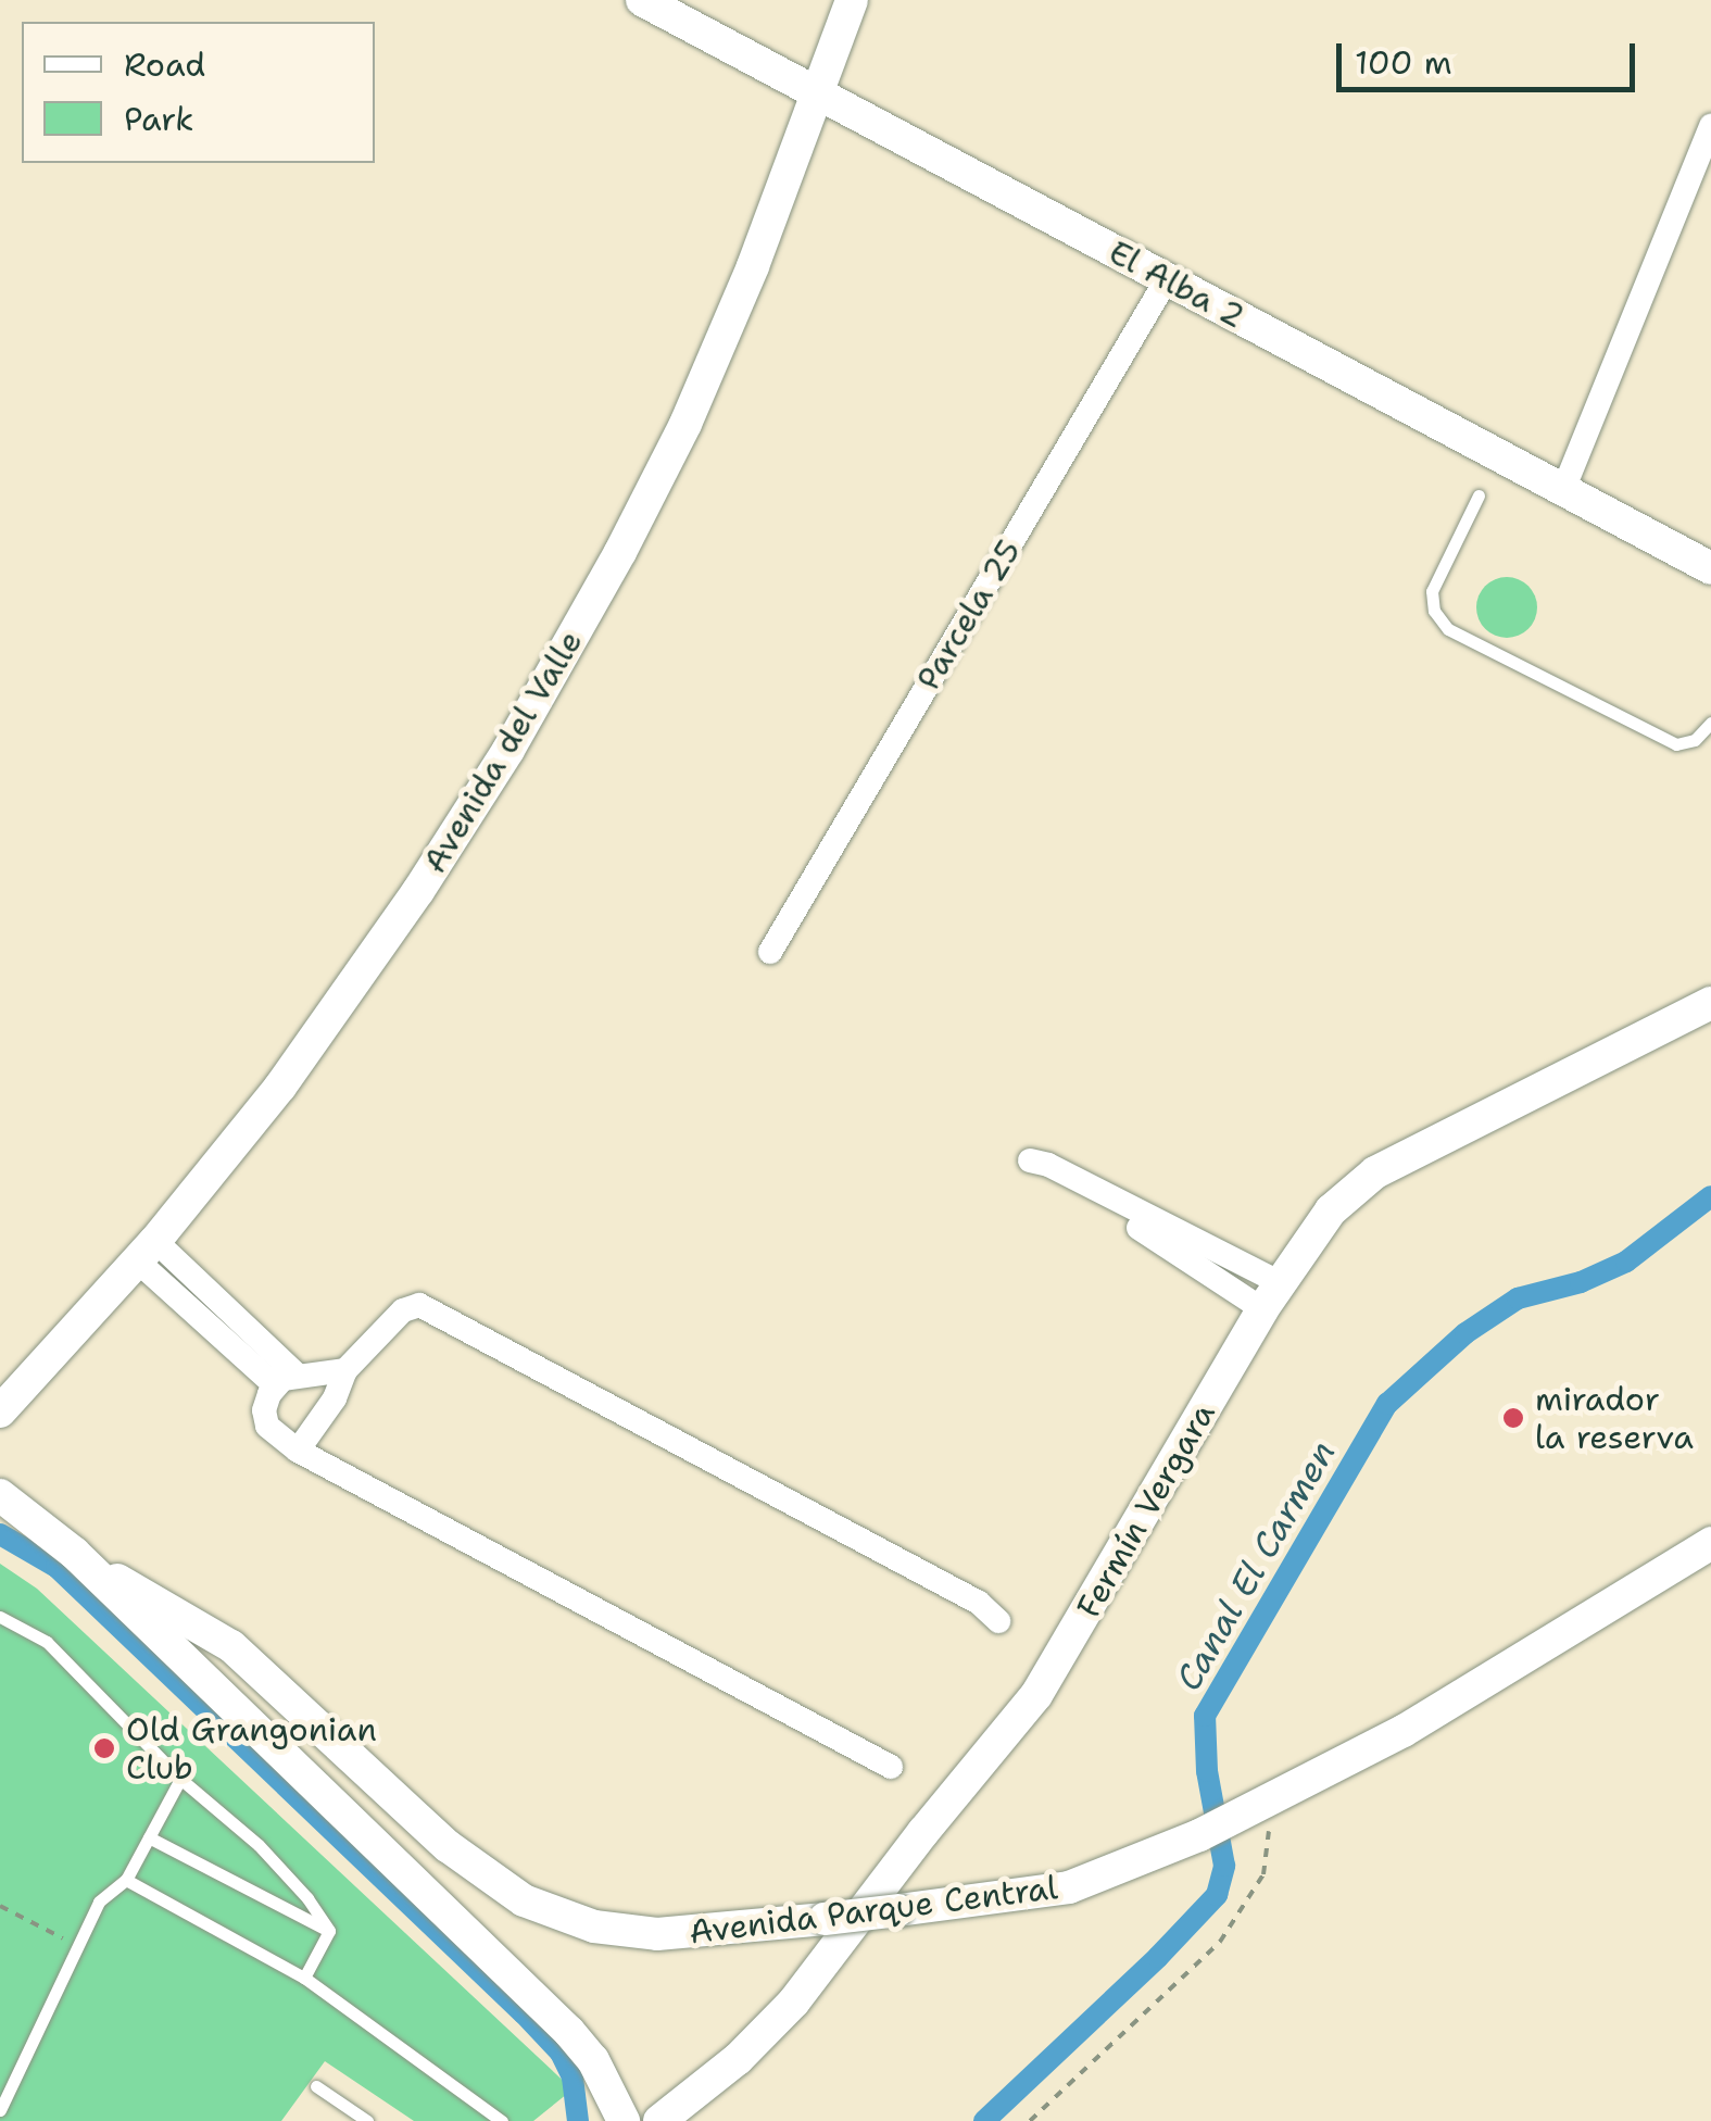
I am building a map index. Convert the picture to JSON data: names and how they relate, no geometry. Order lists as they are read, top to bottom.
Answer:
{
  "streets": {
    "street": [
      "El Alba 2",
      "Parcela 25",
      "Avenida del Valle",
      "Fermín Vergara",
      "Avenida Parque Central"
    ]
  },
  "crossings": [
    ["El Alba 2", "Parcela 25"],
    ["El Alba 2", "Avenida del Valle"]
  ],
  "water": ["Canal El Carmen"],
  "places": ["mirador la reserva", "Old Grangonian Club"],
  "legend": ["Road", "Park"],
  "scale_bar": "100 m"
}
